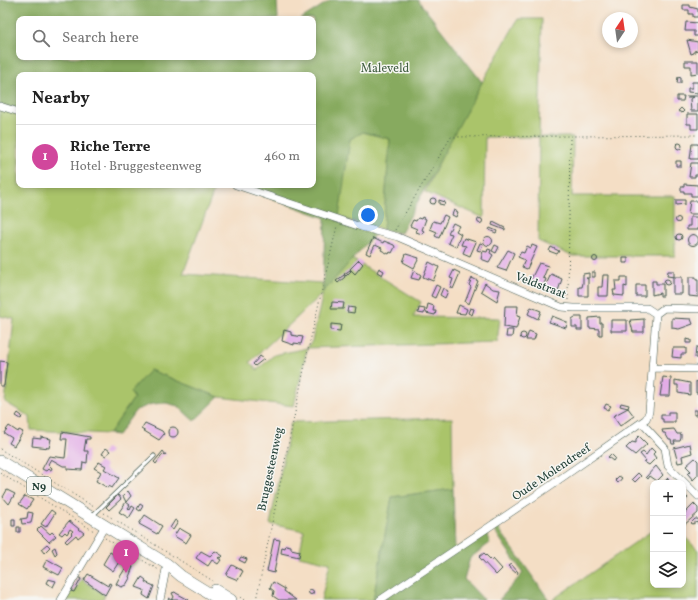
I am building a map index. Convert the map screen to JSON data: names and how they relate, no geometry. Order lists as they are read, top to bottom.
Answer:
{
  "streets": {
    "main road": ["N9"],
    "street": ["Veldstraat", "Oude Molendreef"],
    "path": ["Bruggesteenweg"]
  },
  "crossings": [
    ["Veldstraat", "Bruggesteenweg"]
  ],
  "parks": ["Maleveld"],
  "north": "top",
  "page": {
    "search": "Search here",
    "heading": "Nearby",
    "list": [
      {
        "mark": "1",
        "name": "Riche Terre",
        "note": "Hotel · Bruggesteenweg",
        "value": "460 m"
      }
    ],
    "map_buttons": ["+", "−"],
    "pins": "1"
  }
}
